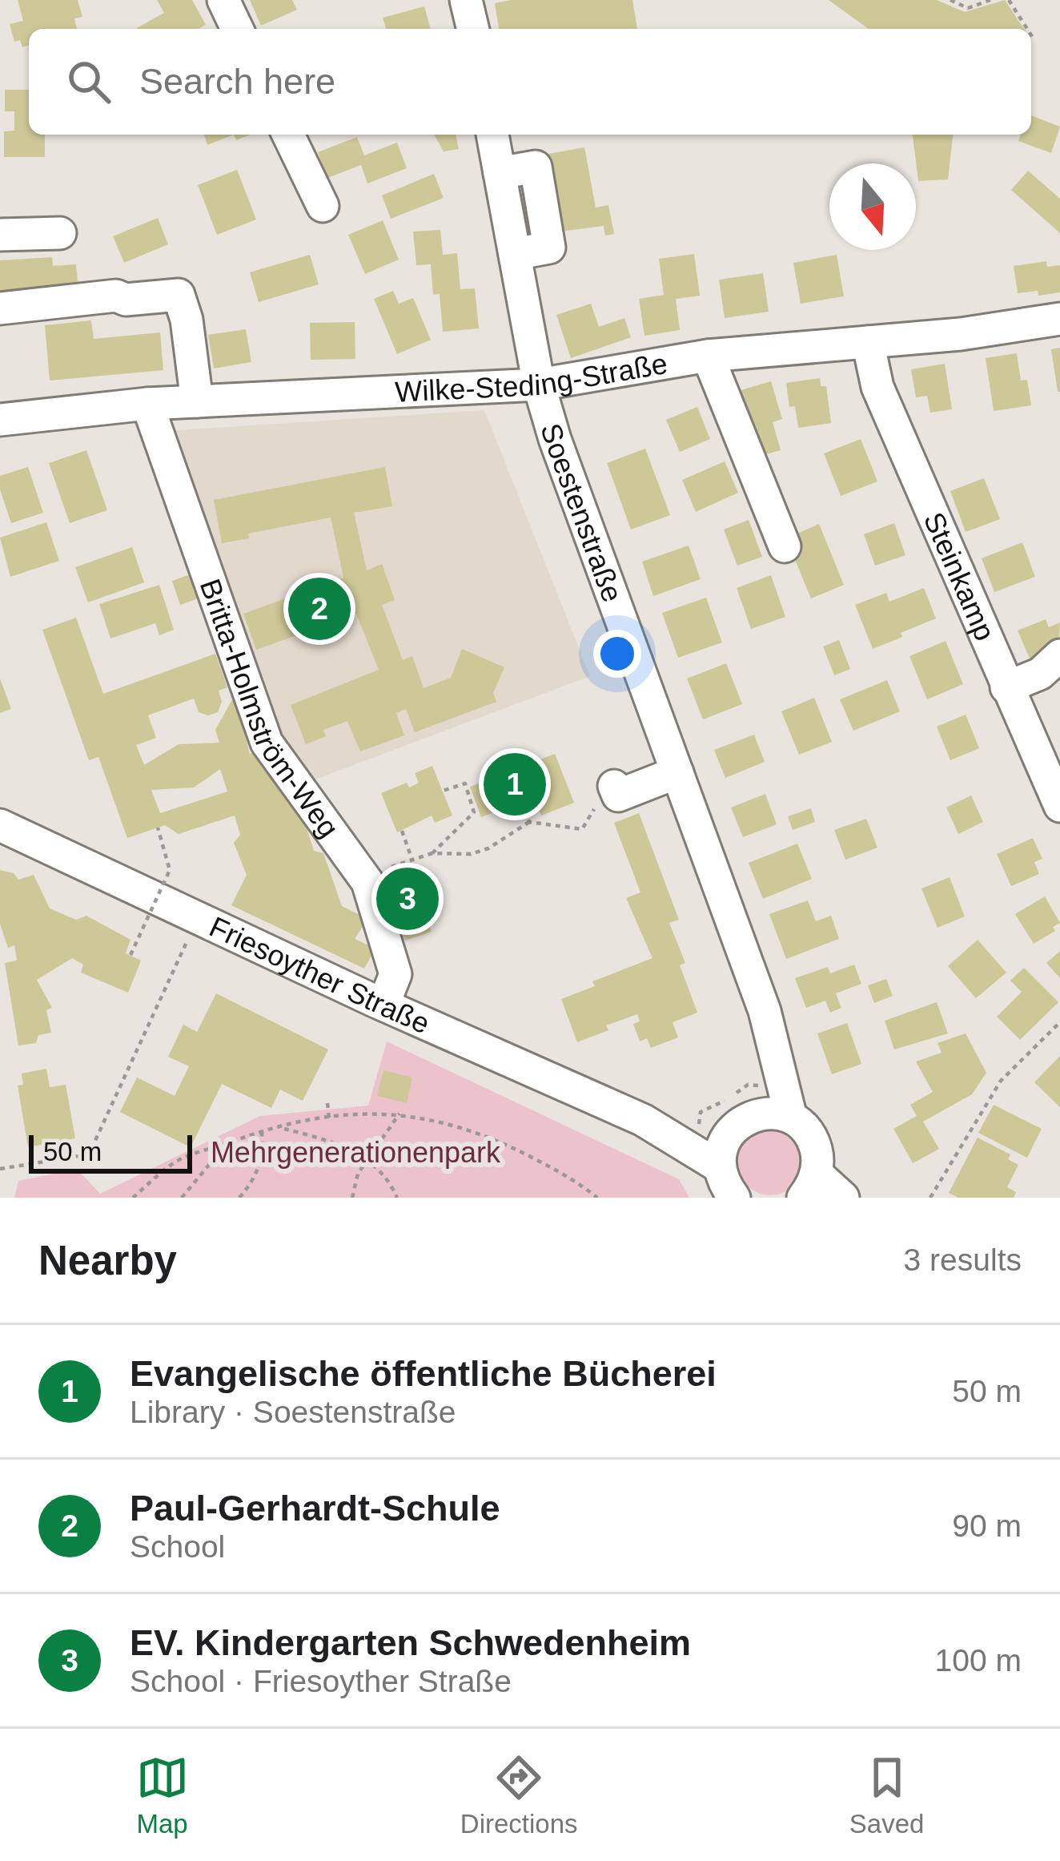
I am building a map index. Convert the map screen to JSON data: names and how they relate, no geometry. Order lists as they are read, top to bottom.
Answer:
{
  "streets": {
    "street": [
      "Wilke-Steding-Straße",
      "Soestenstraße",
      "Steinkamp",
      "Britta-Holmström-Weg",
      "Friesoyther Straße"
    ]
  },
  "crossings": [
    ["Wilke-Steding-Straße", "Soestenstraße"],
    ["Wilke-Steding-Straße", "Steinkamp"],
    ["Wilke-Steding-Straße", "Britta-Holmström-Weg"],
    ["Britta-Holmström-Weg", "Friesoyther Straße"]
  ],
  "parks": ["Mehrgenerationenpark"],
  "scale_bar": "50 m",
  "north": "bottom",
  "page": {
    "search": "Search here",
    "pins": ["2", "1", "3"],
    "scale": "50 m",
    "heading": ["Nearby", "3 results"],
    "list": [
      {
        "mark": "1",
        "name": "Evangelische öffentliche Bücherei",
        "note": "Library · Soestenstraße",
        "value": "50 m"
      },
      {
        "mark": "2",
        "name": "Paul-Gerhardt-Schule",
        "note": "School",
        "value": "90 m"
      },
      {
        "mark": "3",
        "name": "EV. Kindergarten Schwedenheim",
        "note": "School · Friesoyther Straße",
        "value": "100 m"
      }
    ],
    "nav": ["Map", "Directions", "Saved"]
  }
}
